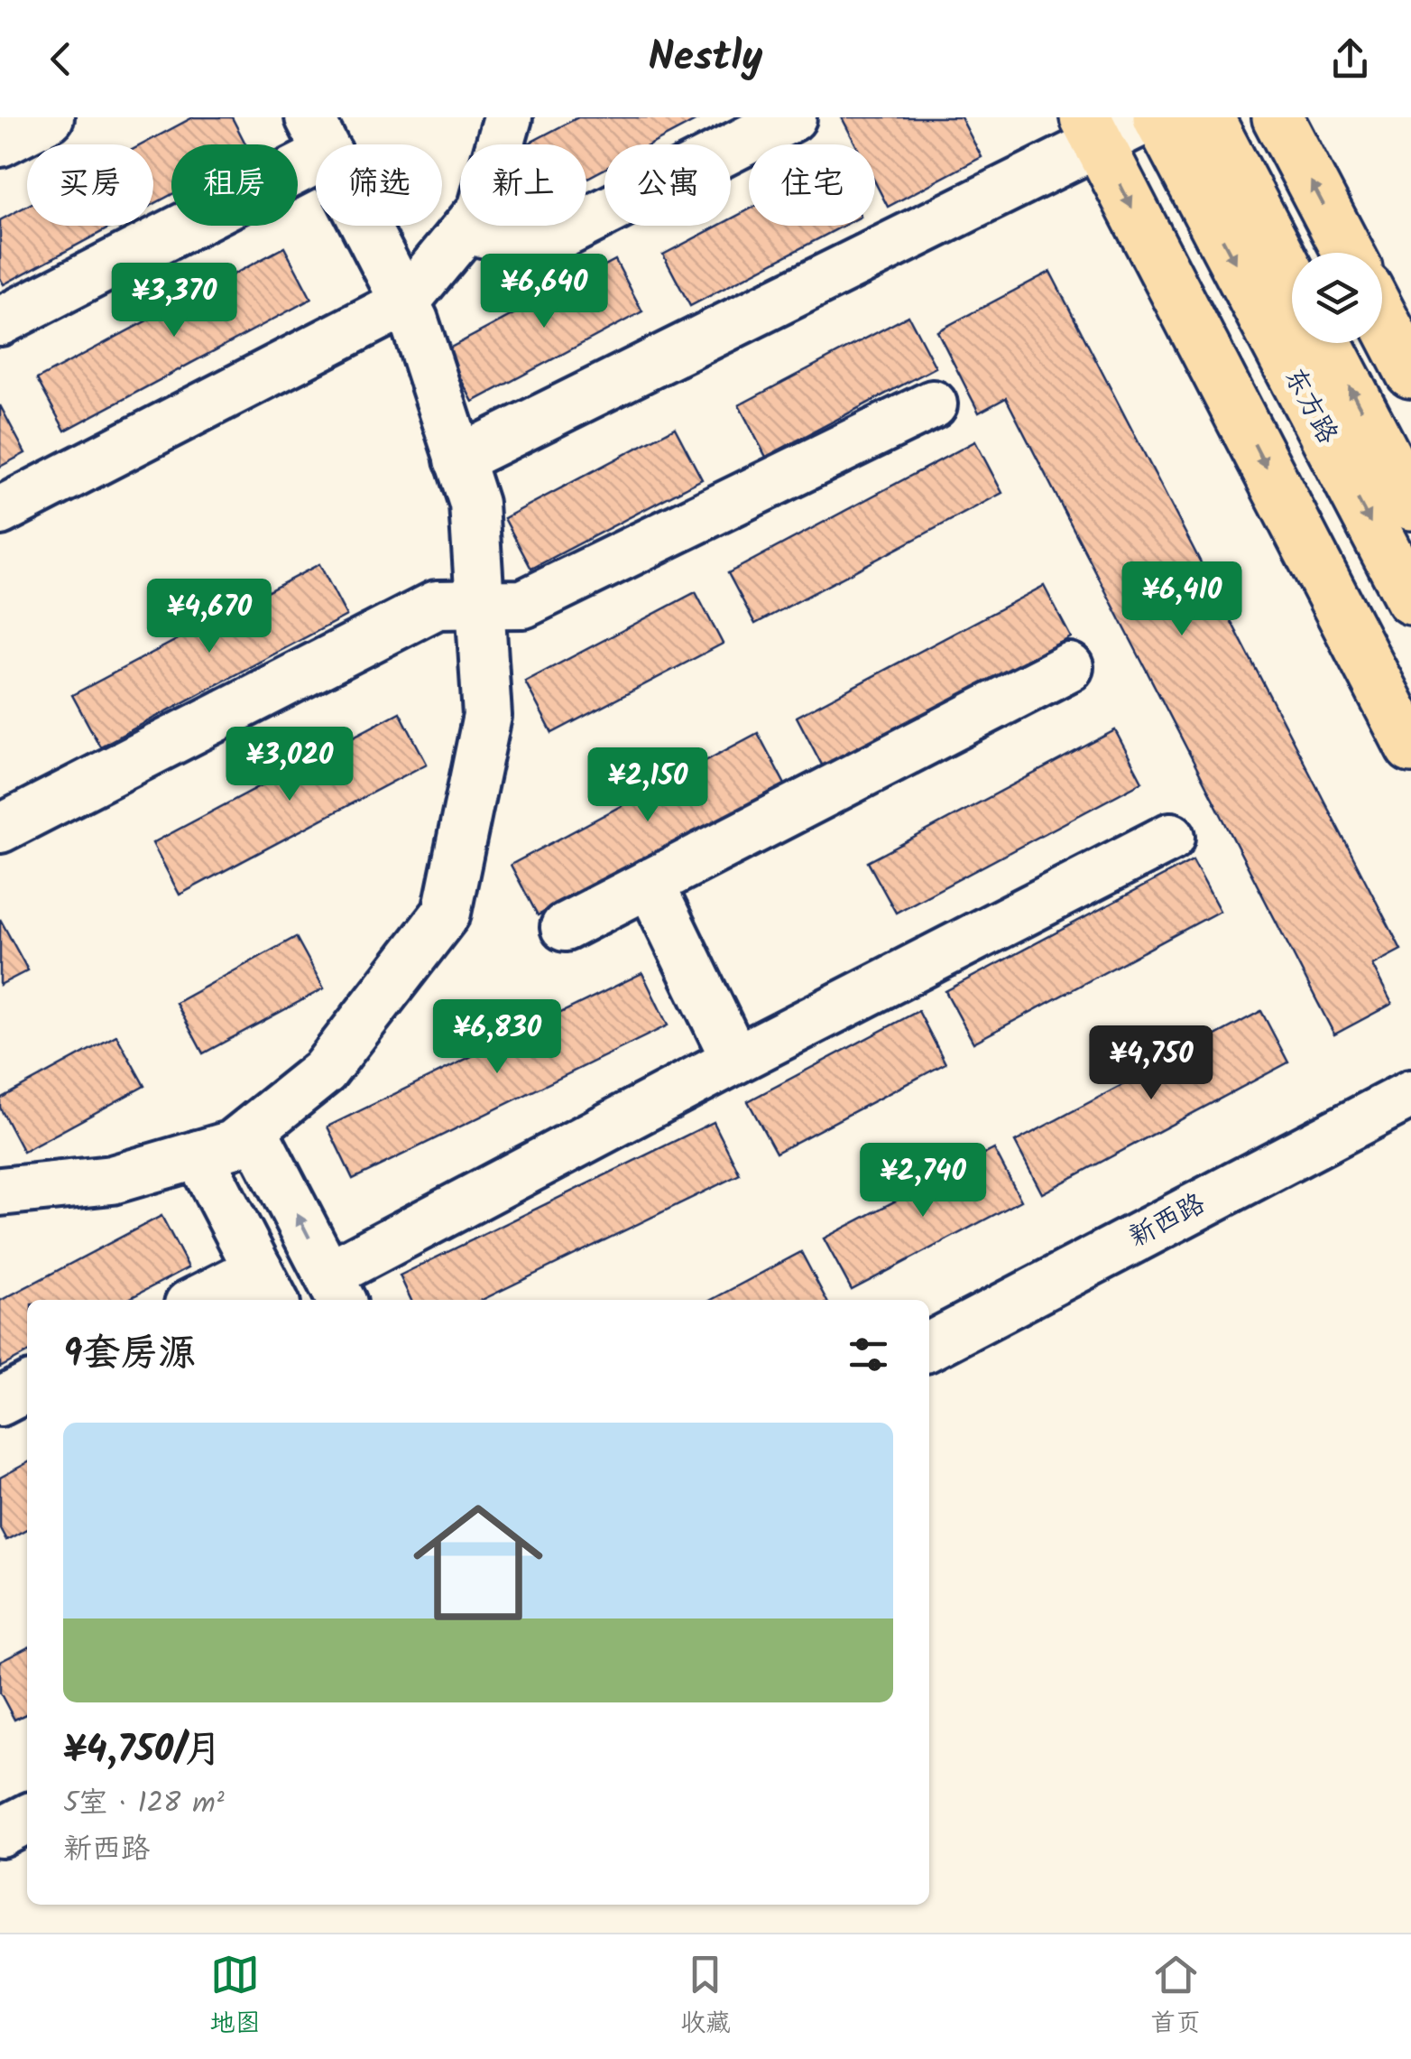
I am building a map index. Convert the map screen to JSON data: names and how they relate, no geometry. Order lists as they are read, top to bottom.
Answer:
{
  "streets": {
    "main road": ["东方路"],
    "street": ["新西路"]
  },
  "page": {
    "header": "Nestly",
    "chip": [
      "买房",
      "租房",
      "筛选",
      "新上",
      "公寓",
      "住宅"
    ],
    "price": [
      "¥6,640",
      "¥3,370",
      "¥6,410",
      "¥4,670",
      "¥3,020",
      "¥2,150",
      "¥6,830",
      "¥4,750",
      "¥2,740"
    ],
    "heading": "9套房源",
    "list": [
      {
        "name": "¥4,750/月",
        "note": "5室 · 128 m² · 新西路"
      }
    ],
    "tabs": ["地图", "收藏", "首页"]
  }
}
